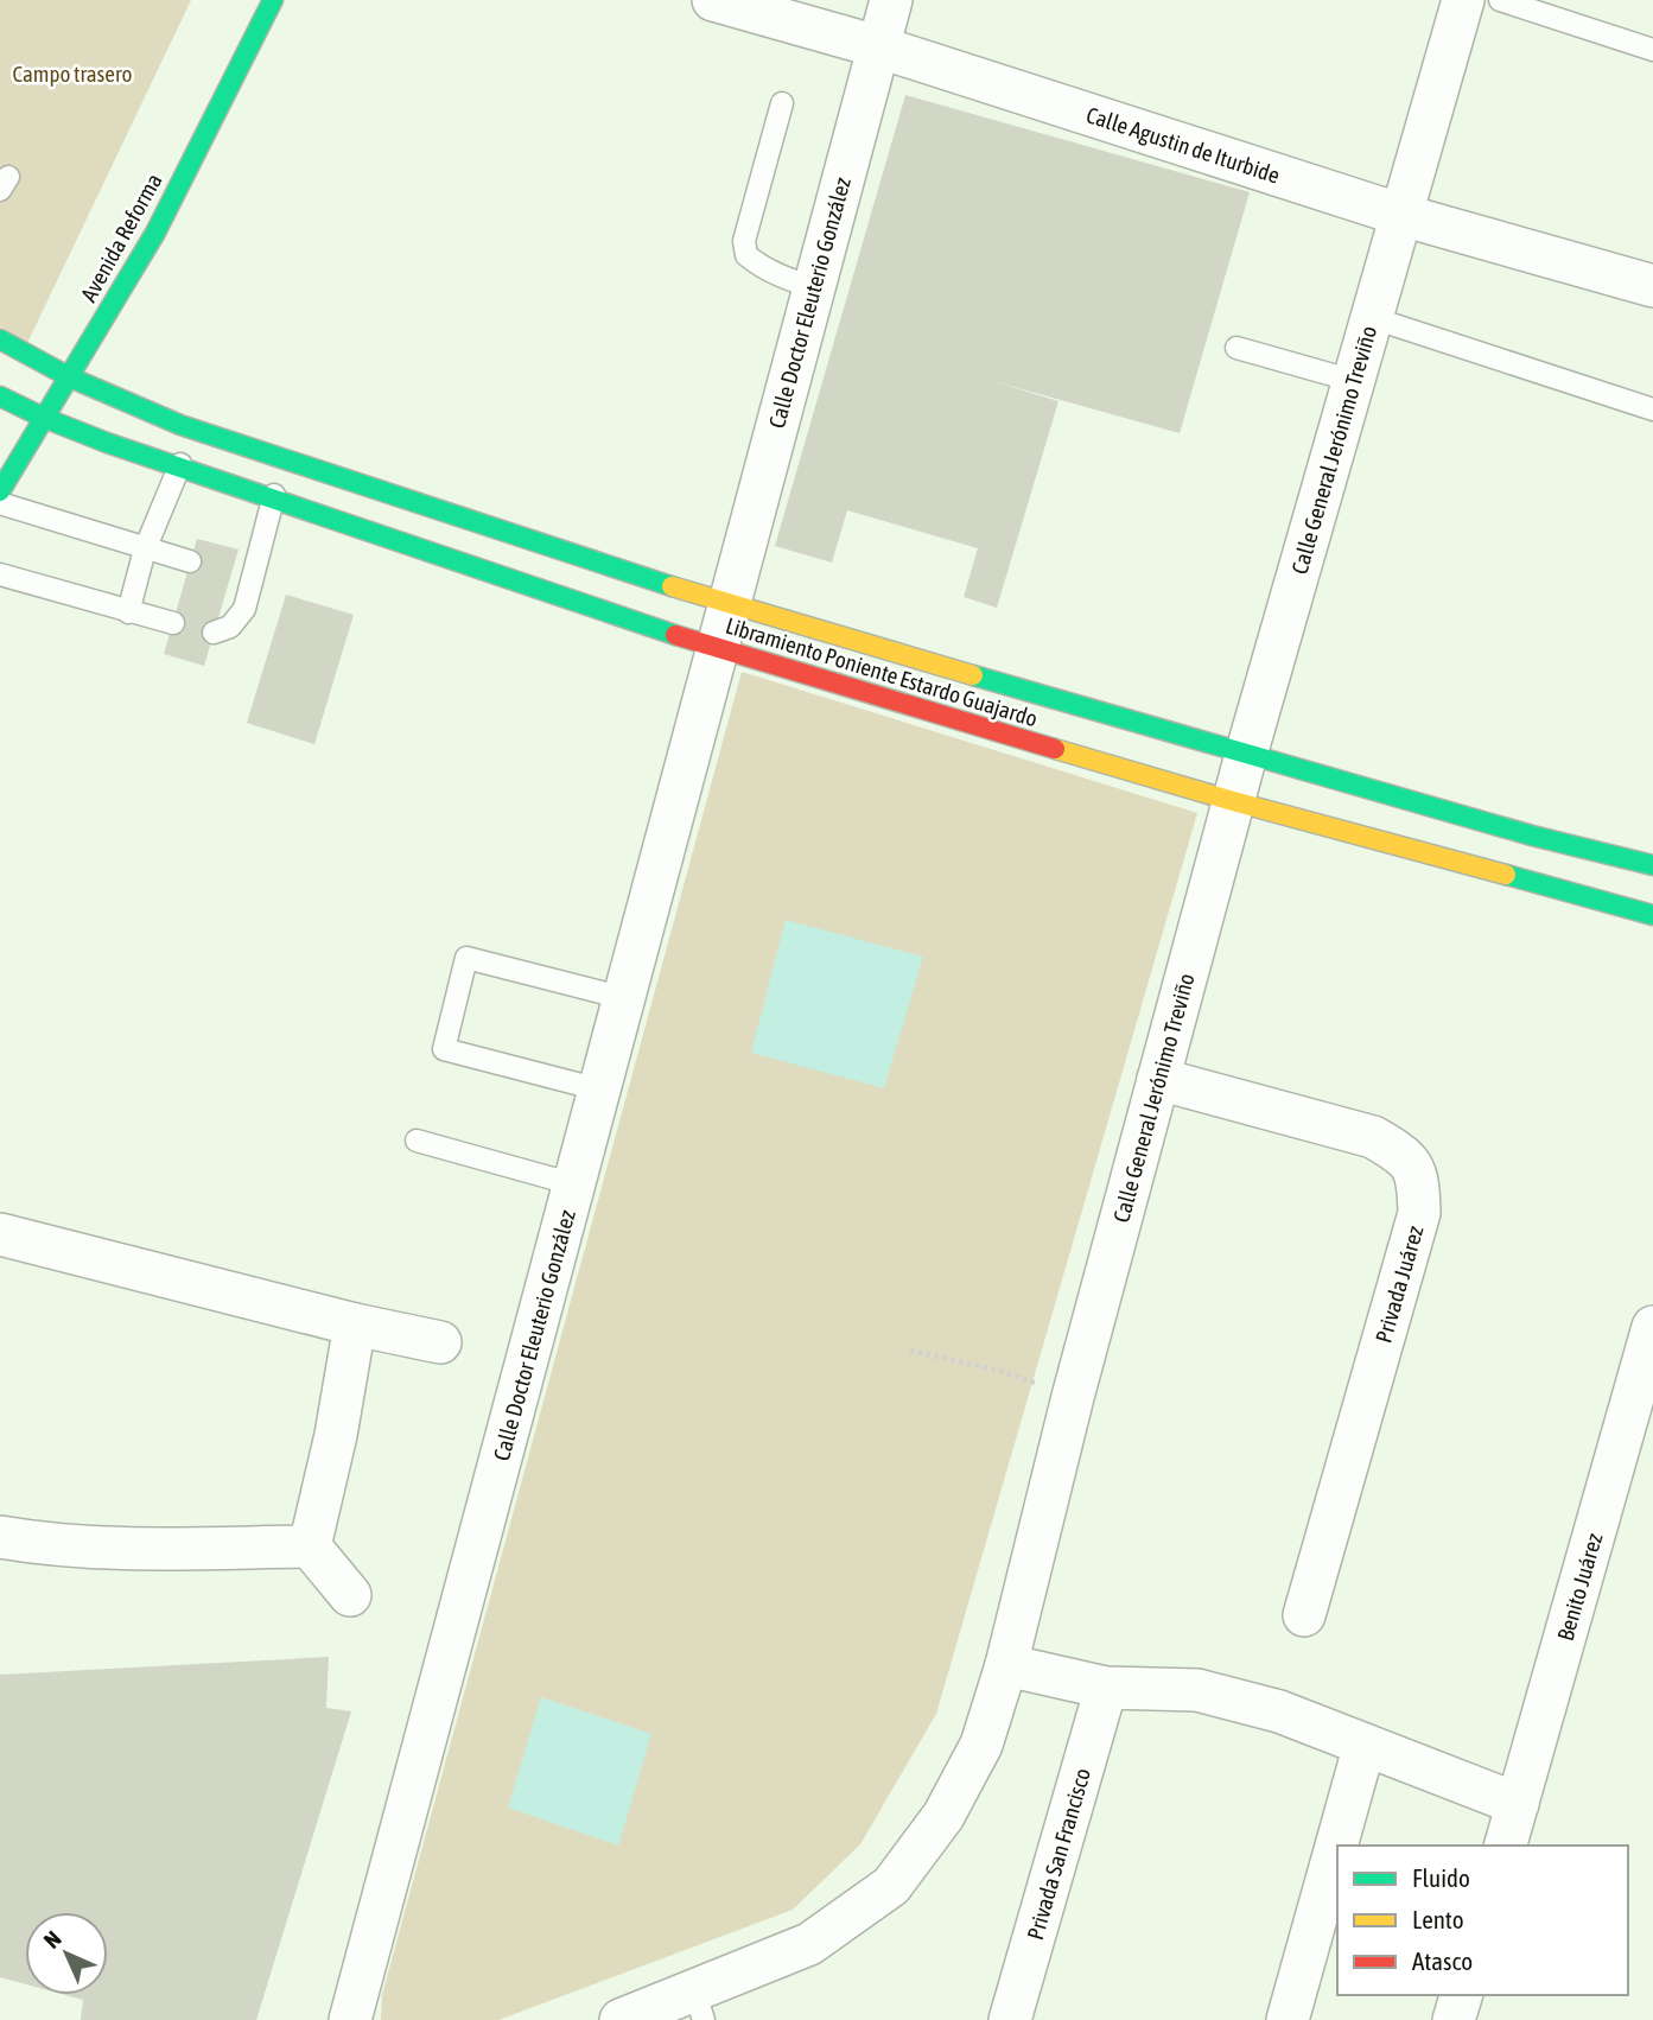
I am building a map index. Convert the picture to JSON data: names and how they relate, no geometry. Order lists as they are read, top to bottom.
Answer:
{
  "streets": {
    "street": [
      "Calle Agustin de Iturbide",
      "Avenida Reforma",
      "Calle Doctor Eleuterio González",
      "Calle General Jerónimo Treviño",
      "Libramiento Poniente Estardo Guajardo",
      "Privada Juárez",
      "Benito Juárez",
      "Privada San Francisco"
    ]
  },
  "crossings": [
    ["Calle Agustin de Iturbide", "Calle Doctor Eleuterio González"],
    ["Calle Agustin de Iturbide", "Calle General Jerónimo Treviño"],
    ["Avenida Reforma", "Libramiento Poniente Estardo Guajardo"],
    ["Calle Doctor Eleuterio González", "Libramiento Poniente Estardo Guajardo"],
    ["Calle General Jerónimo Treviño", "Libramiento Poniente Estardo Guajardo"],
    ["Calle General Jerónimo Treviño", "Privada Juárez"]
  ],
  "parks": ["Campo trasero"],
  "legend": ["Fluido", "Lento", "Atasco"],
  "north": "top left"
}
